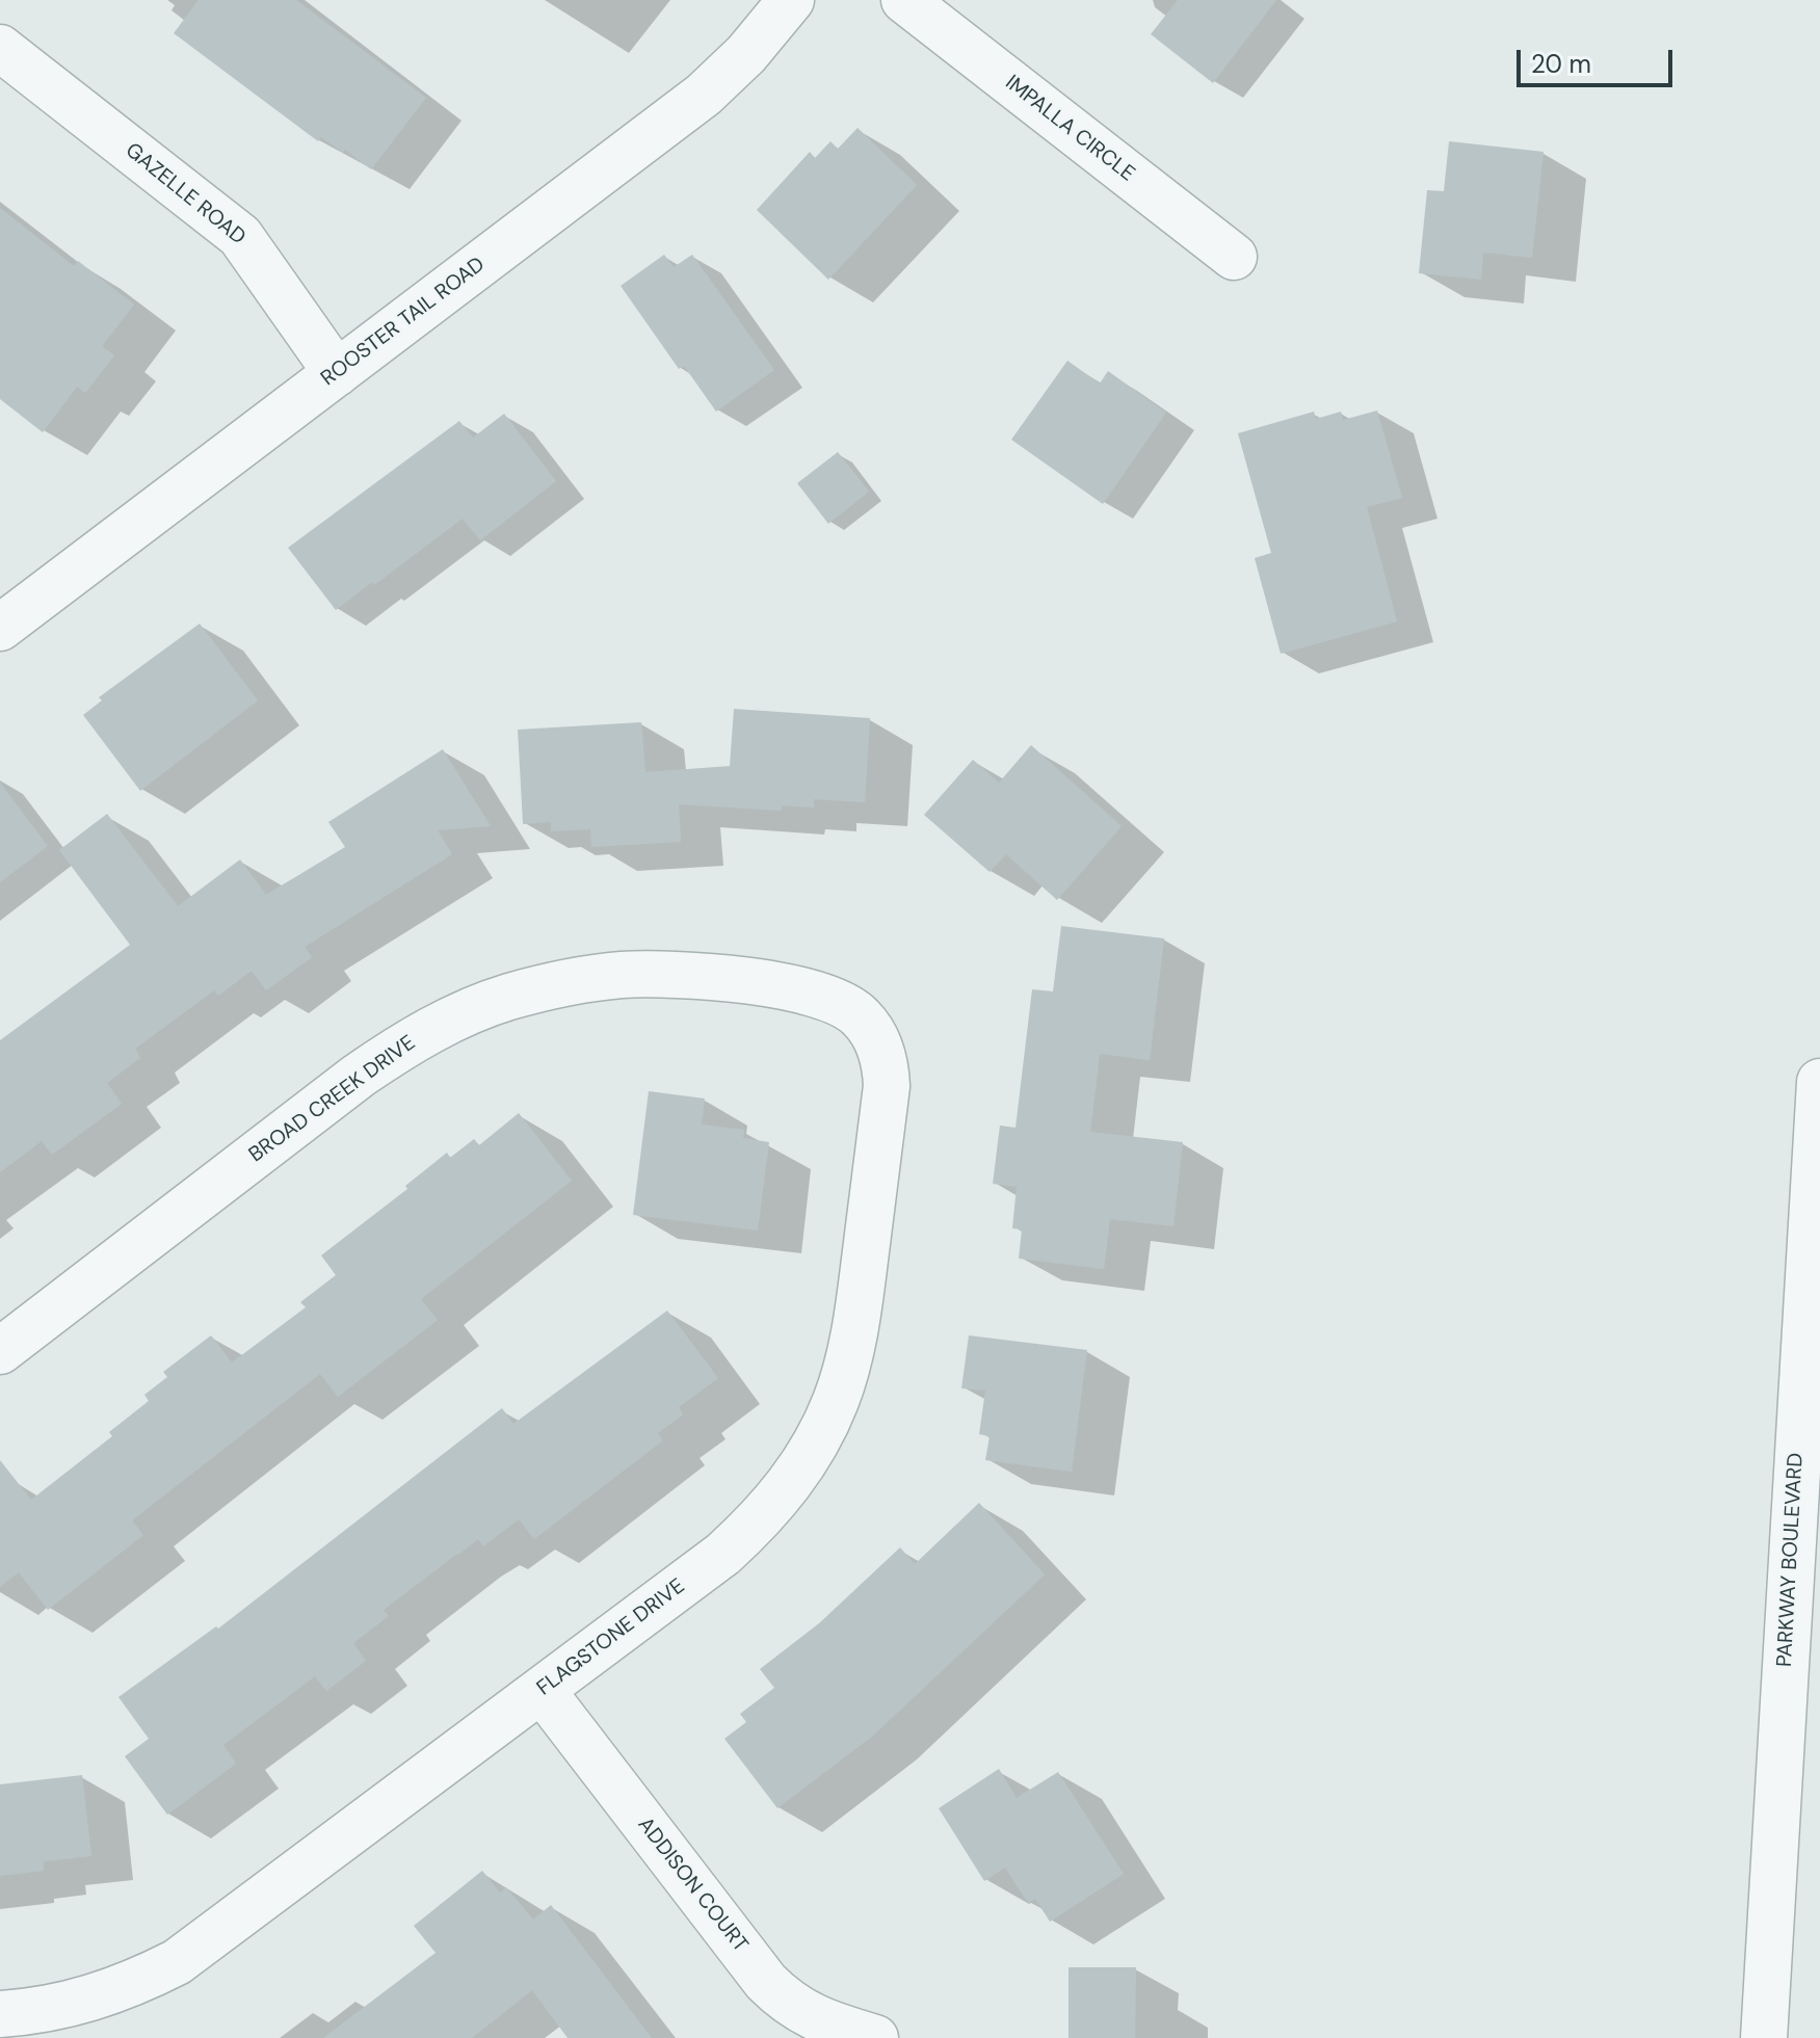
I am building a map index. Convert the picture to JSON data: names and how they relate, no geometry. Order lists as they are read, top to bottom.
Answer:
{
  "streets": {
    "street": [
      "IMPALLA CIRCLE",
      "GAZELLE ROAD",
      "ROOSTER TAIL ROAD",
      "BROAD CREEK DRIVE",
      "PARKWAY BOULEVARD",
      "FLAGSTONE DRIVE",
      "ADDISON COURT"
    ]
  },
  "crossings": [
    ["GAZELLE ROAD", "ROOSTER TAIL ROAD"],
    ["BROAD CREEK DRIVE", "FLAGSTONE DRIVE"],
    ["FLAGSTONE DRIVE", "ADDISON COURT"]
  ],
  "scale_bar": "20 m"
}
